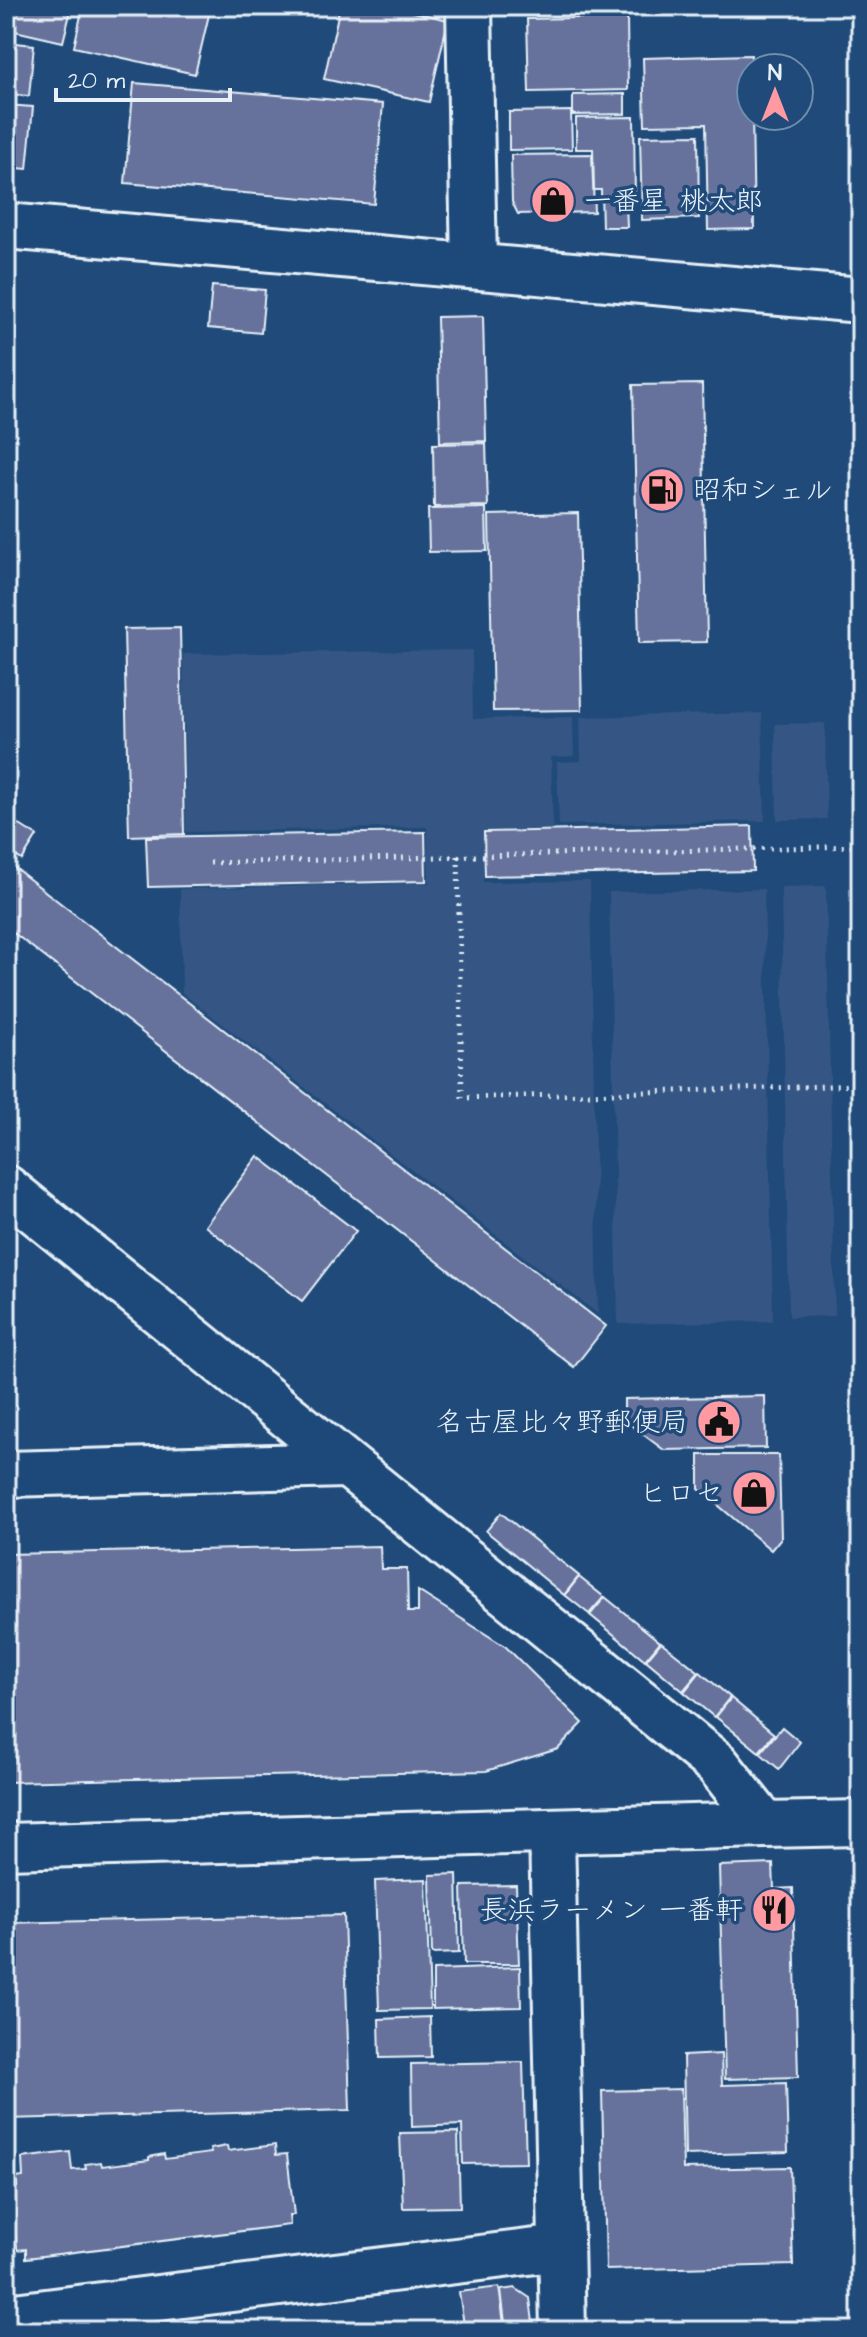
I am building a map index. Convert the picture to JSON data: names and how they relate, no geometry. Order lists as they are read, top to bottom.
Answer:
{
  "places": {
    "shop": ["一番星 桃太郎", "ヒロセ"],
    "fuel station": ["昭和シェル"],
    "public building": ["名古屋比々野郵便局"],
    "restaurant": ["長浜ラーメン 一番軒"]
  },
  "scale_bar": "20 m",
  "north": "top"
}
